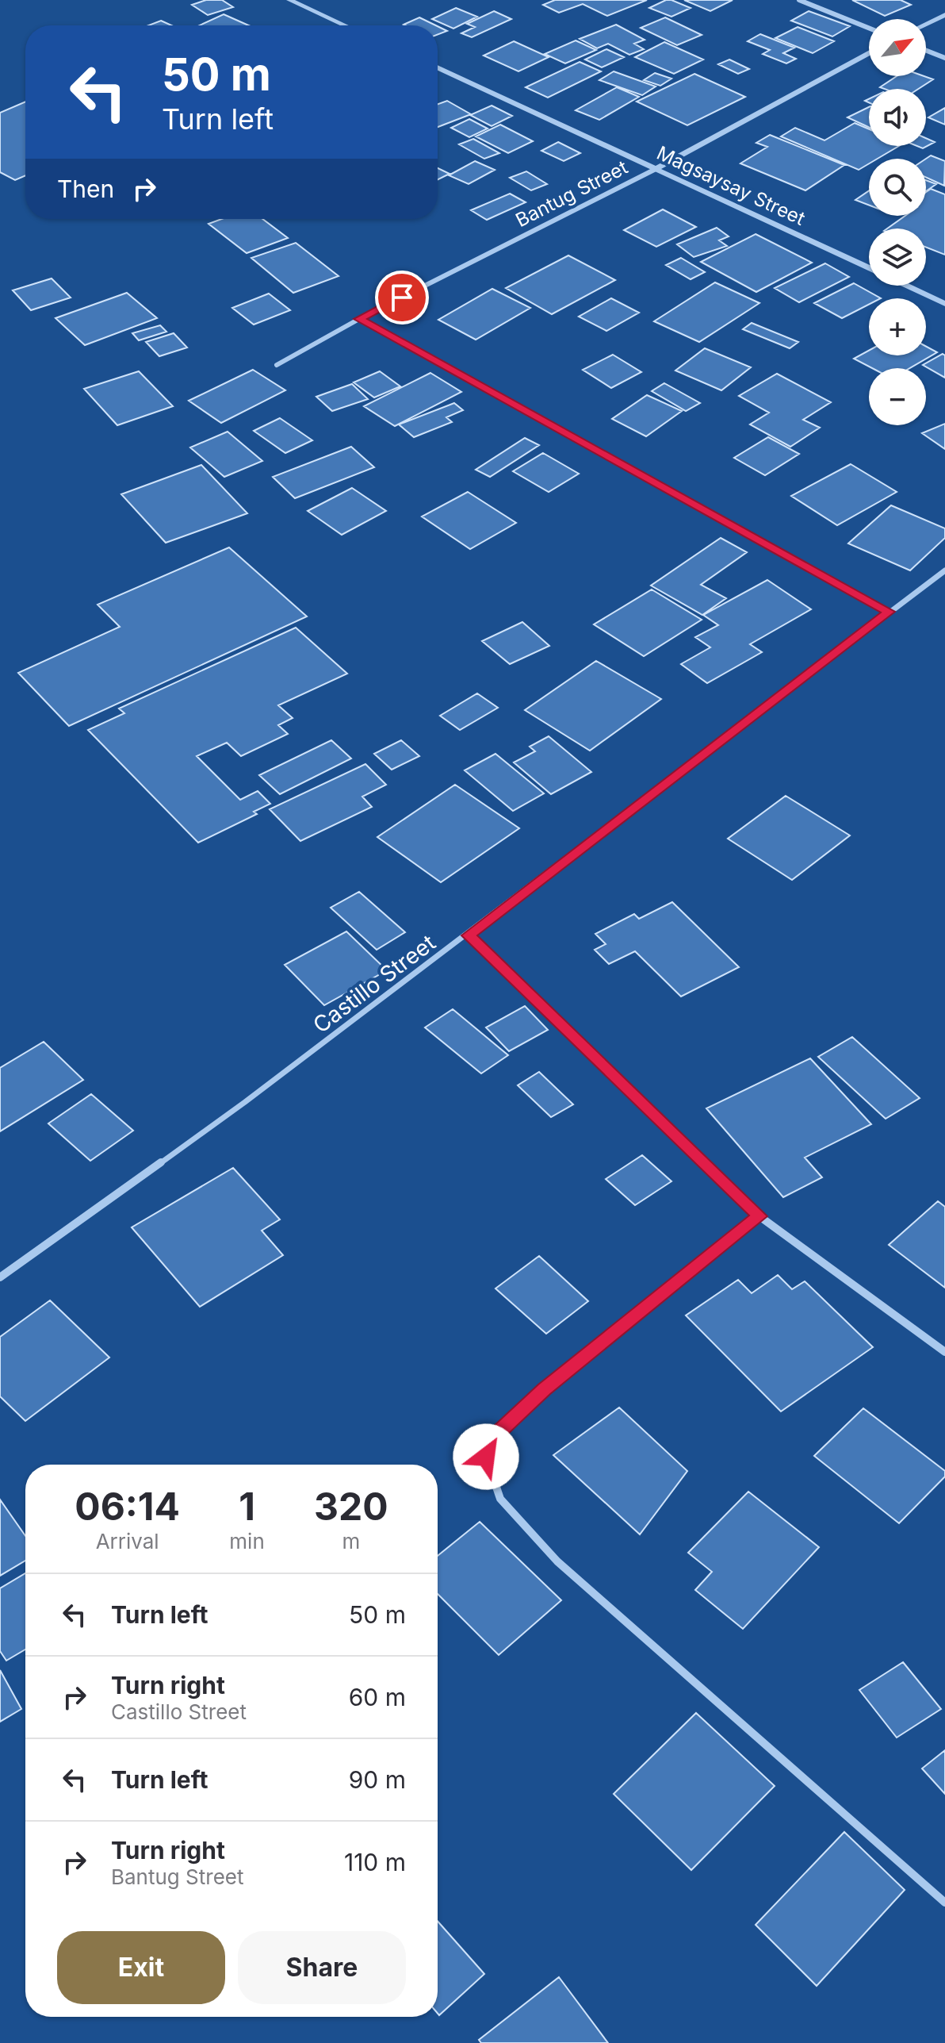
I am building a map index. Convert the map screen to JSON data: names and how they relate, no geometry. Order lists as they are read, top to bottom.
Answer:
{
  "streets": {
    "street": ["Magsaysay Street", "Bantug Street", "Castillo Street"]
  },
  "crossings": [
    ["Magsaysay Street", "Bantug Street"]
  ],
  "north": "top right",
  "page": {
    "map_buttons": ["+", "−"],
    "turn": ["50 m", "Turn left"],
    "then": "Then",
    "eta": [
      "06:14",
      "Arrival",
      "1",
      "min",
      "320",
      "m"
    ],
    "list": [
      {
        "name": "Turn left",
        "value": "50 m"
      },
      {
        "name": "Turn right",
        "note": "Castillo Street",
        "value": "60 m"
      },
      {
        "name": "Turn left",
        "value": "90 m"
      },
      {
        "name": "Turn right",
        "note": "Bantug Street",
        "value": "110 m"
      }
    ],
    "buttons": ["Exit", "Share"]
  }
}
